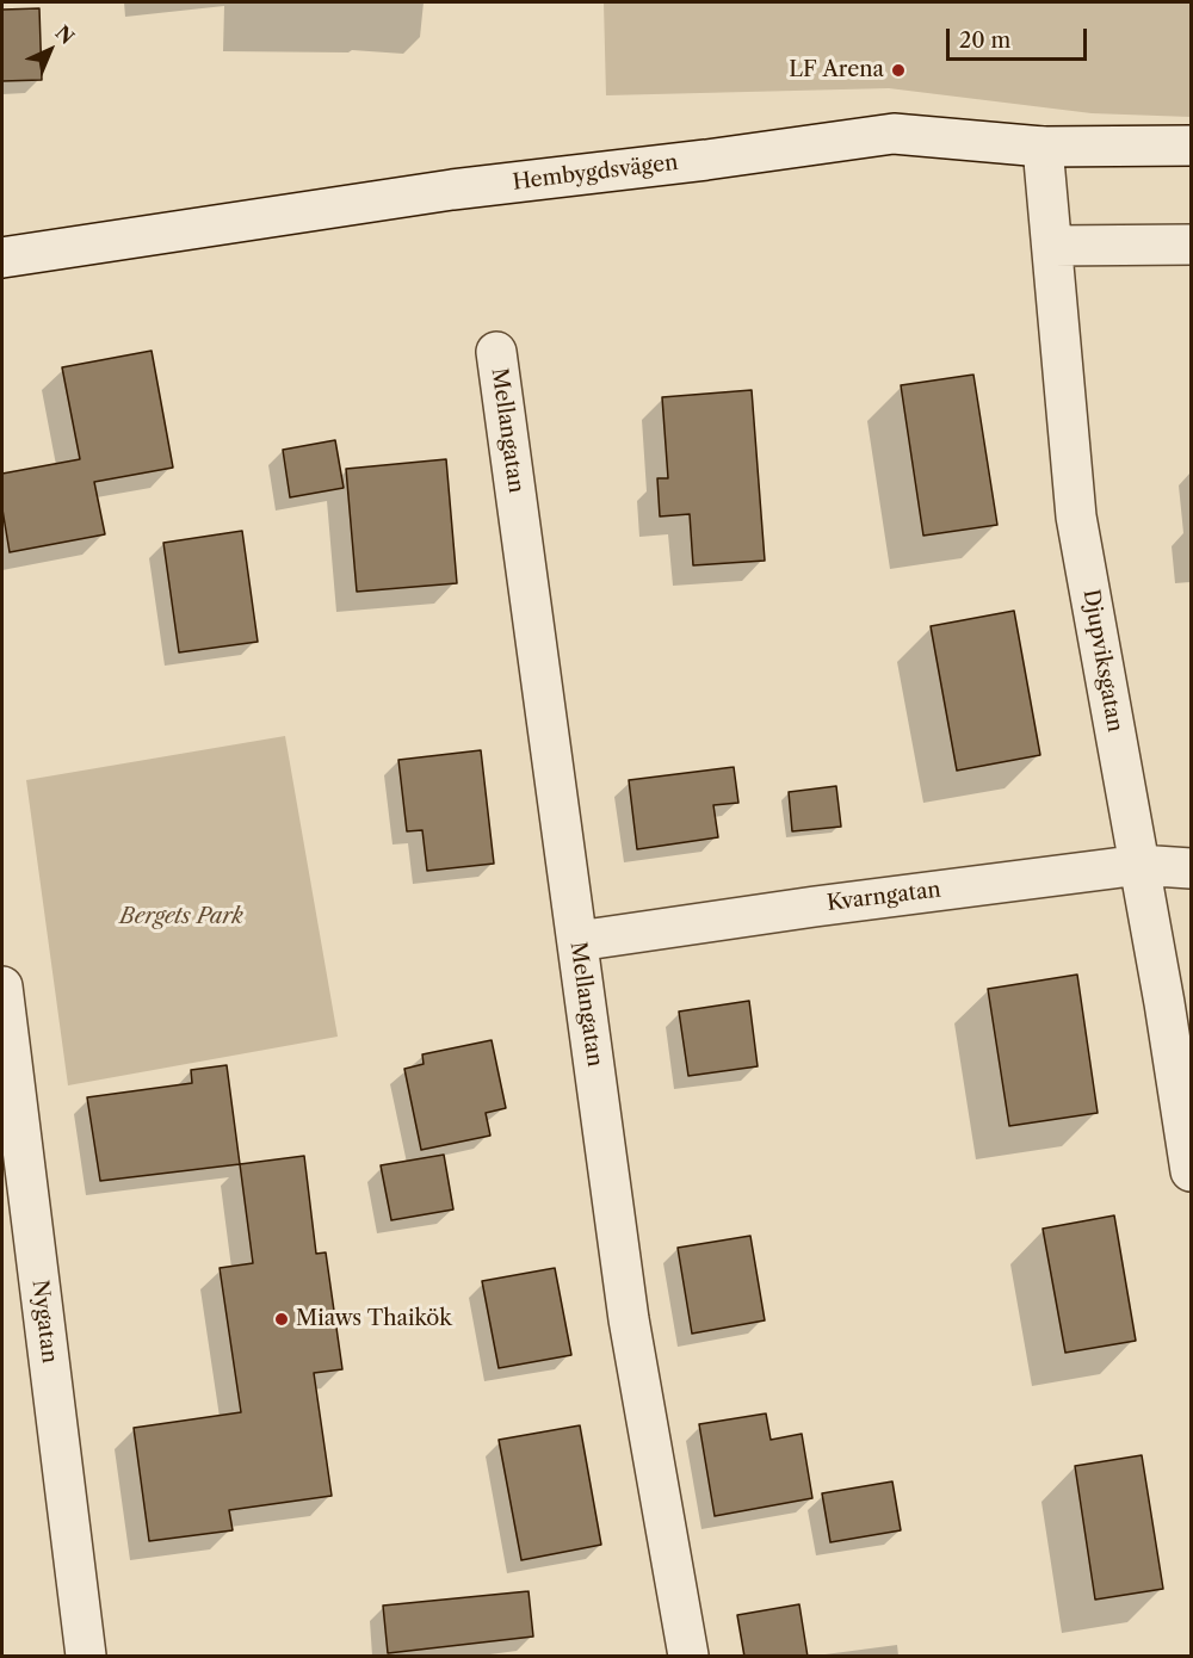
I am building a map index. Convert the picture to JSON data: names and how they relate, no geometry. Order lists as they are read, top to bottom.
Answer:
{
  "streets": {
    "street": [
      "Hembygdsvägen",
      "Mellangatan",
      "Djupviksgatan",
      "Kvarngatan",
      "Nygatan"
    ]
  },
  "crossings": [
    ["Hembygdsvägen", "Djupviksgatan"],
    ["Mellangatan", "Kvarngatan"],
    ["Djupviksgatan", "Kvarngatan"]
  ],
  "parks": ["Bergets Park"],
  "places": ["LF Arena", "Miaws Thaikök"],
  "scale_bar": "20 m",
  "north": "top right"
}
